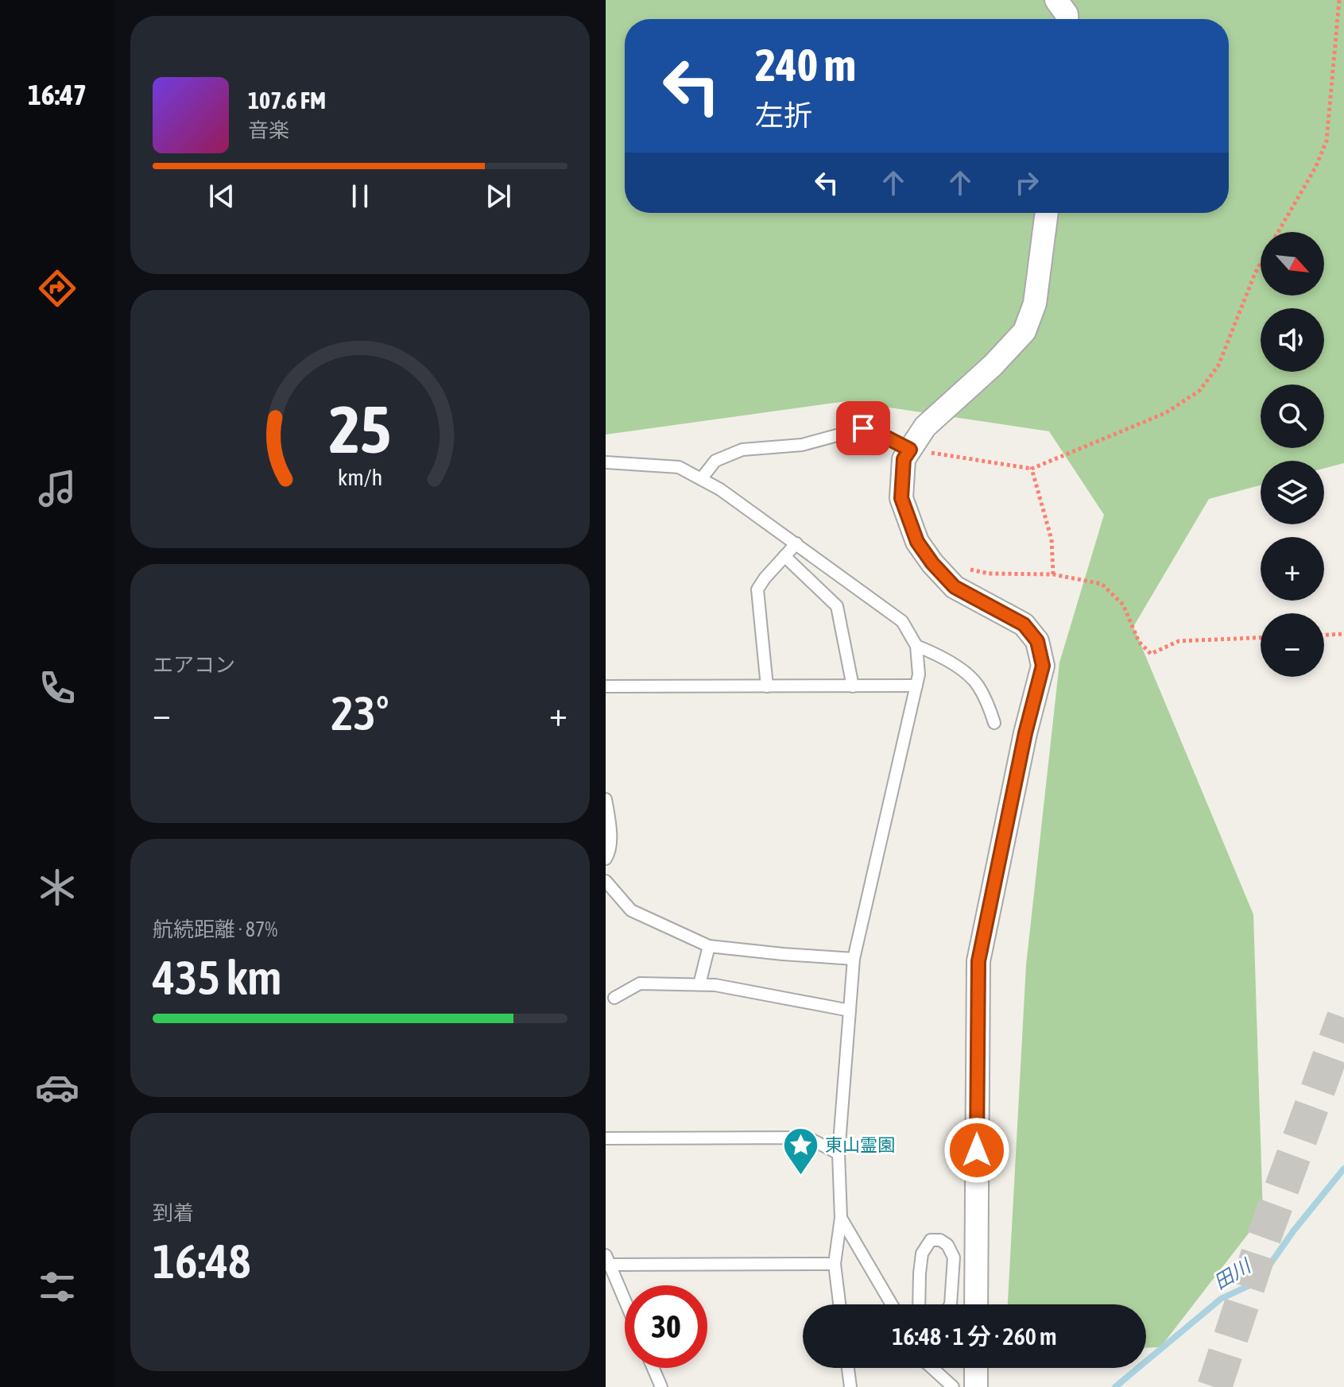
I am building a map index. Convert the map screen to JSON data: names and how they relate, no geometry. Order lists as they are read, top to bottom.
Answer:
{
  "water": ["田川"],
  "places": {
    "place": ["東山霊園"]
  },
  "north": "bottom right",
  "page": {
    "tabs": "16:47",
    "turn": ["240 m", "左折"],
    "song": ["107.6 FM", "音楽"],
    "map_buttons": ["+", "−"],
    "tile": [
      "エアコン",
      ["航続距離 · 87%", "435 km"],
      ["到着", "16:48"]
    ],
    "heat": ["−", "23°", "+"],
    "limit": "30",
    "trip": "16:48 · 1 分 · 260 m",
    "gauge": ["25", "km/h"]
  }
}
